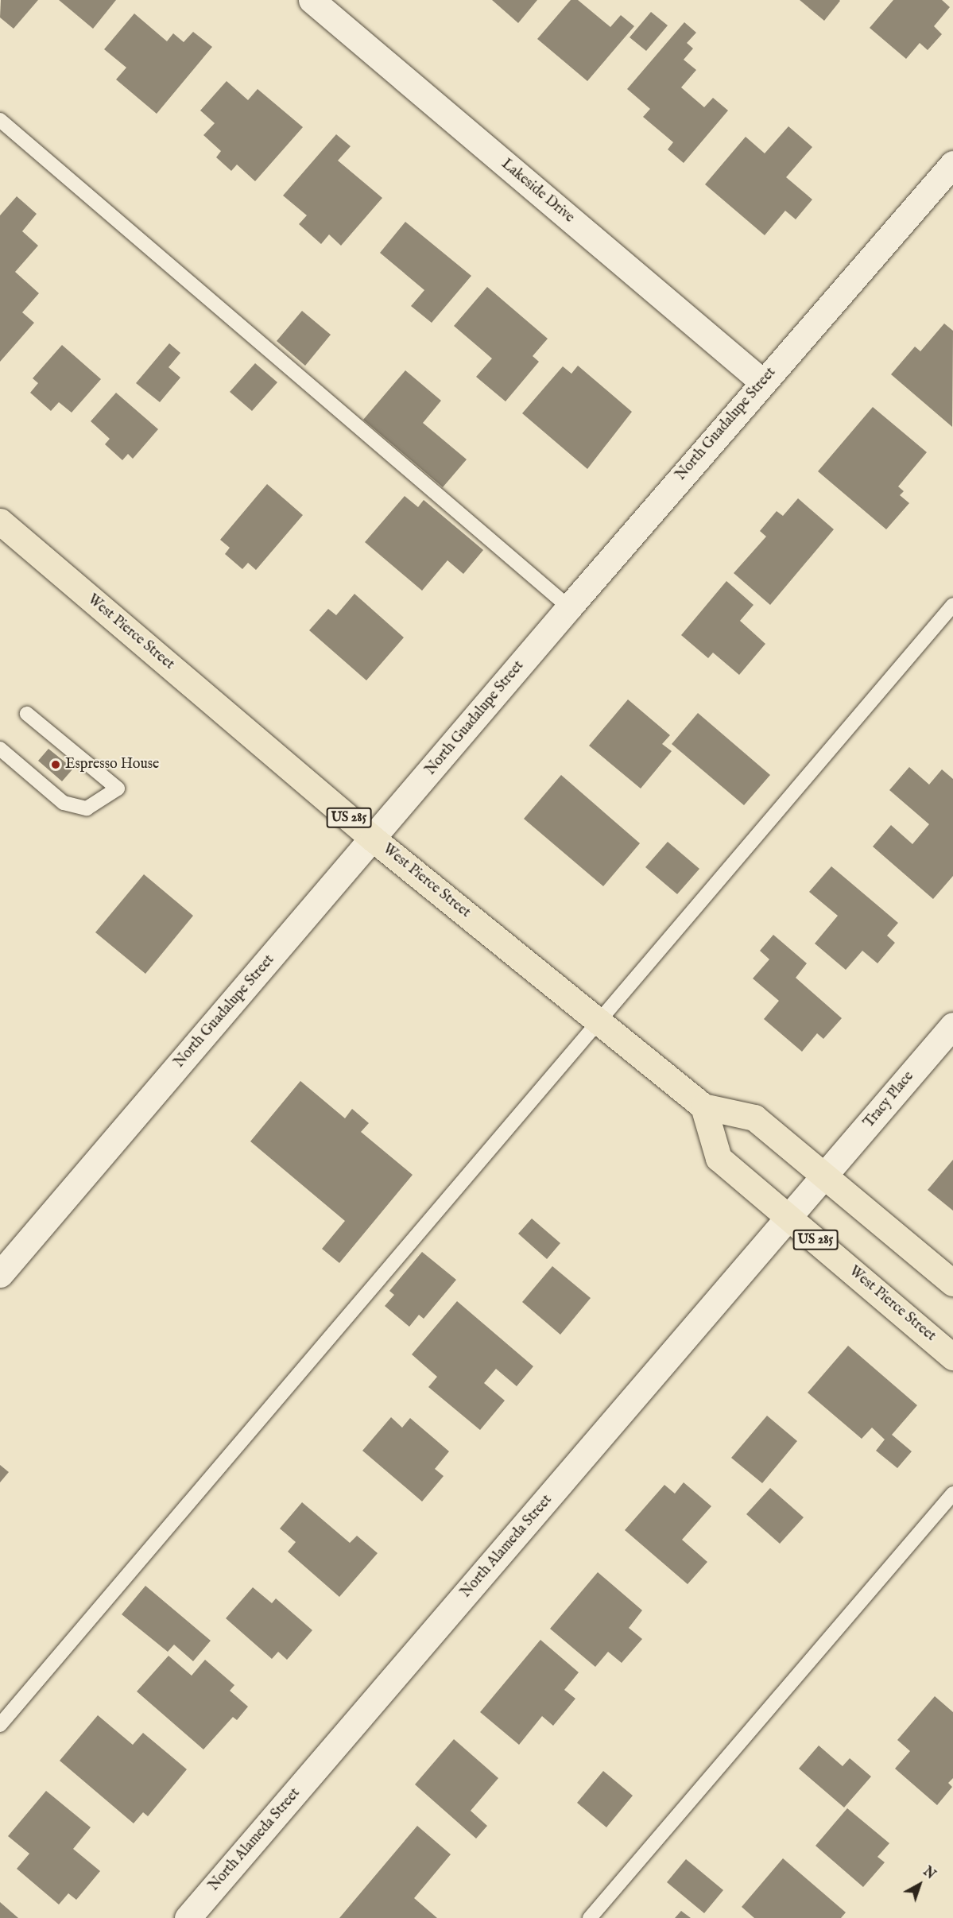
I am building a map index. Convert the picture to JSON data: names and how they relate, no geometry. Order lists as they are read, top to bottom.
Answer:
{
  "streets": {
    "highway": ["West Pierce Street", "US 285"],
    "street": [
      "Lakeside Drive",
      "North Guadalupe Street",
      "Tracy Place",
      "North Alameda Street"
    ]
  },
  "crossings": [
    ["Lakeside Drive", "North Guadalupe Street"],
    ["North Guadalupe Street", "West Pierce Street"],
    ["West Pierce Street", "Tracy Place"],
    ["West Pierce Street", "North Alameda Street"],
    ["Tracy Place", "North Alameda Street"]
  ],
  "places": ["Espresso House"],
  "north": "top right"
}
